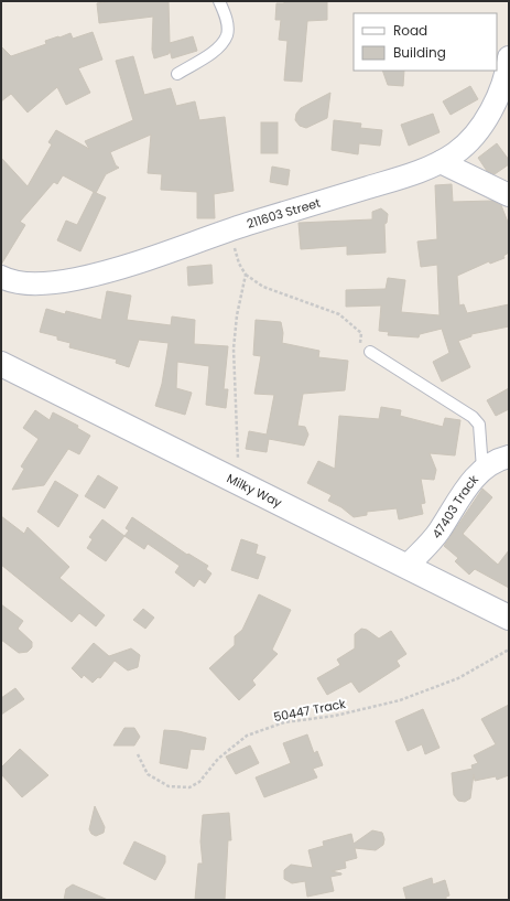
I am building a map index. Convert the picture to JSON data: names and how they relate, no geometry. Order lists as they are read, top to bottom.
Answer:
{
  "streets": {
    "street": ["211603 Street", "Milky Way", "47403 Track"],
    "path": ["50447 Track"]
  },
  "crossings": [
    ["Milky Way", "47403 Track"]
  ],
  "legend": ["Road", "Building"]
}
